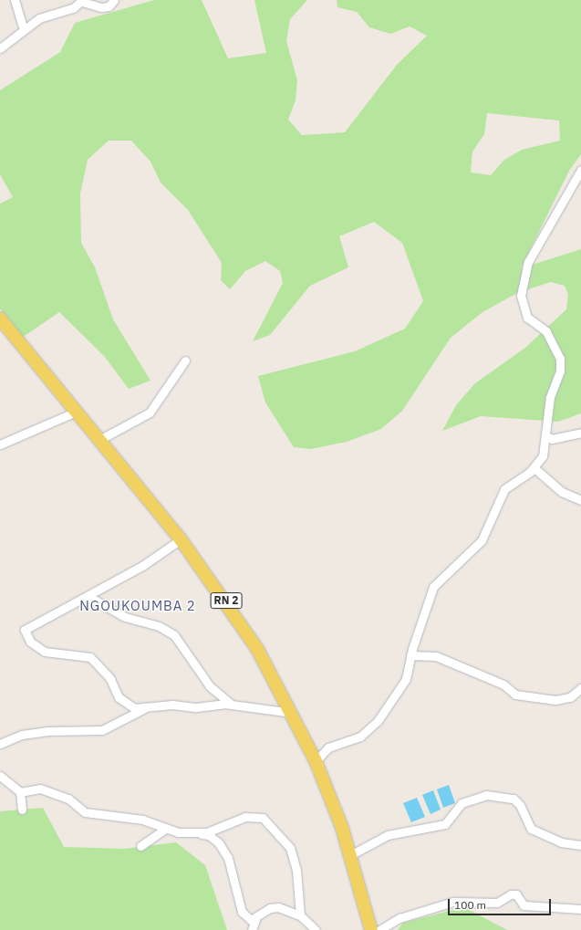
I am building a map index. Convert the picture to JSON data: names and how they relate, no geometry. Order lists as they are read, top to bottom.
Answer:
{
  "streets": {
    "main road": ["RN 2"]
  },
  "districts": ["NGOUKOUMBA 2"],
  "scale_bar": "100 m"
}
